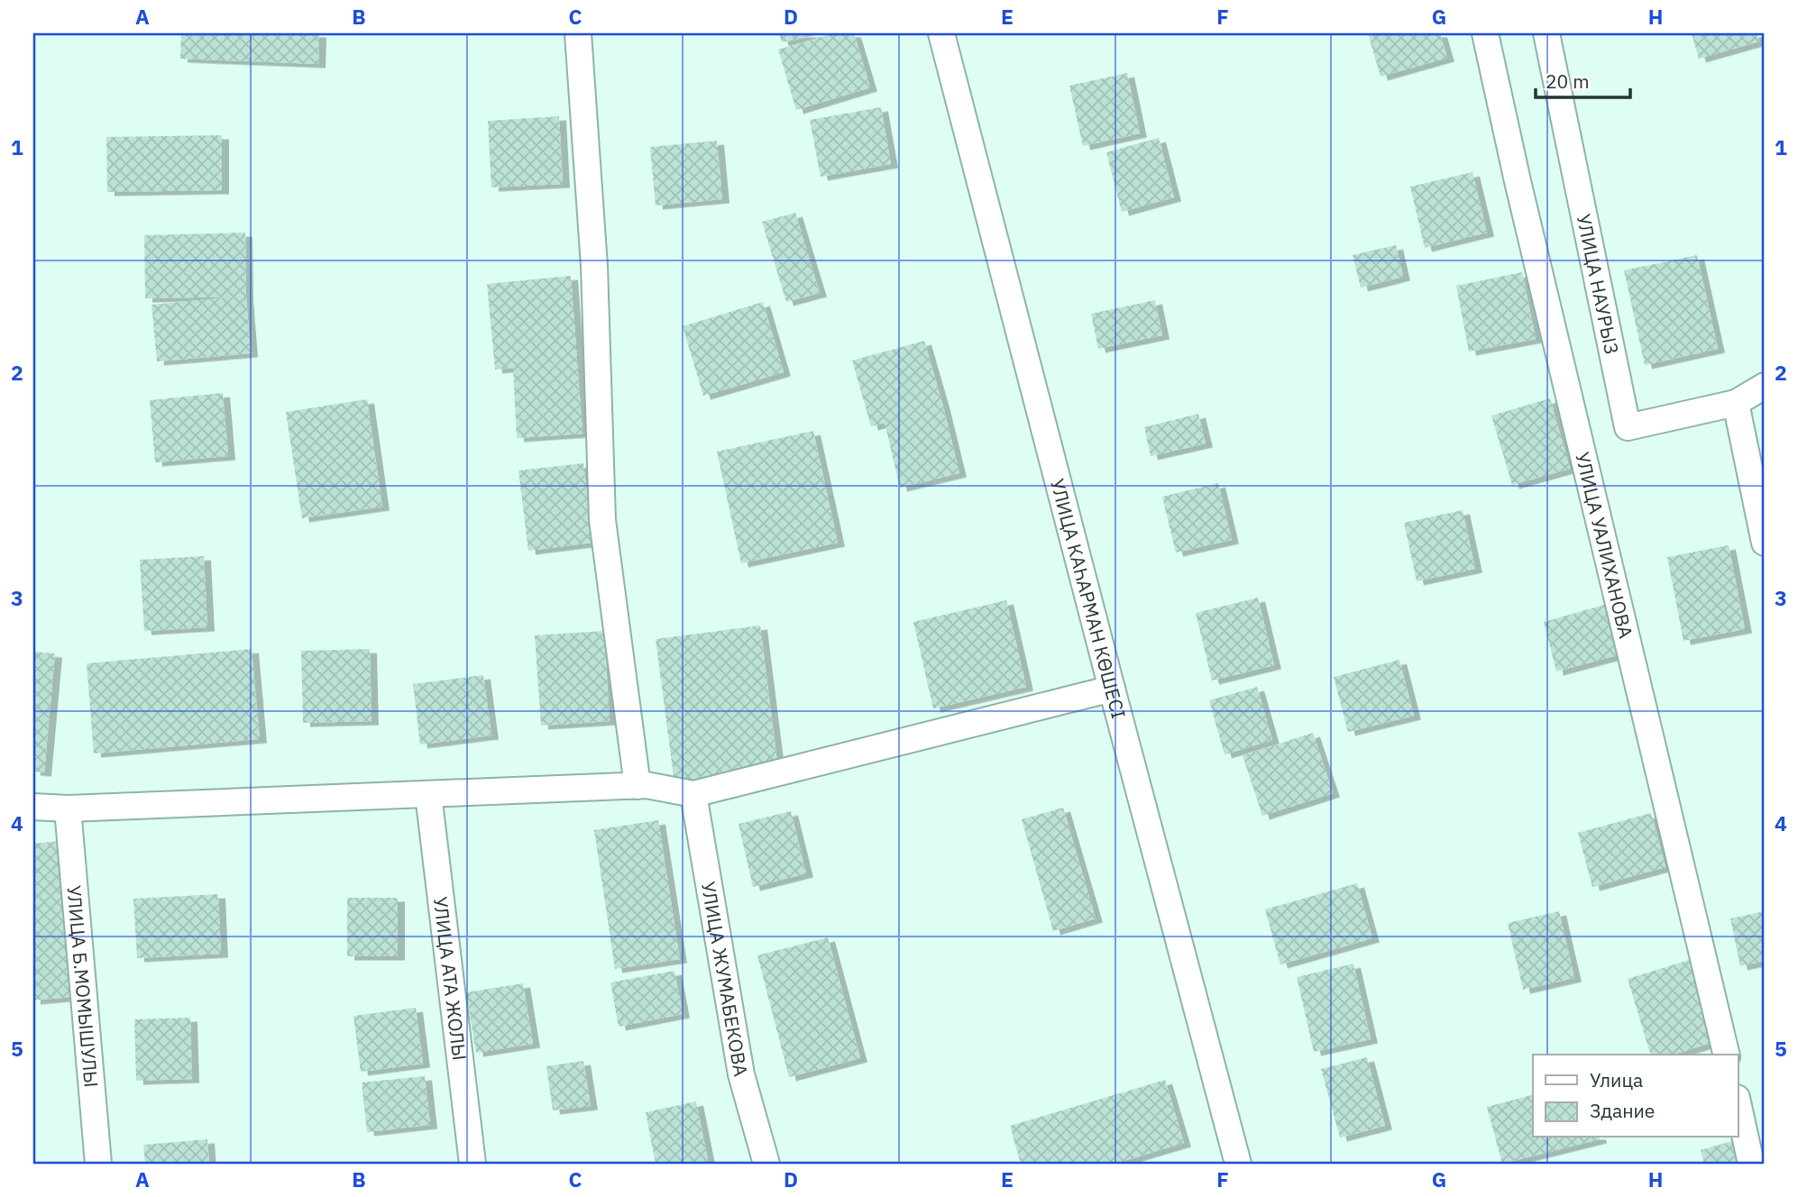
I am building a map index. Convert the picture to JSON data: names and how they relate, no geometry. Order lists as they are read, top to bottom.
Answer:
{
  "streets": {
    "street": [
      "УЛИЦА НАУРЫЗ",
      "УЛИЦА УАЛИХАНОВА",
      "УЛИЦА КАҺАРМАН КӨШЕСІ",
      "УЛИЦА АТА ЖОЛЫ",
      "УЛИЦА ЖУМАБЕКОВА",
      "УЛИЦА Б.МОМЫШУЛЫ"
    ]
  },
  "legend": ["Улица", "Здание"],
  "scale_bar": "20 m",
  "grid": {
    "columns": [
      "A",
      "B",
      "C",
      "D",
      "E",
      "F",
      "G",
      "H"
    ],
    "rows": [
      "1",
      "2",
      "3",
      "4",
      "5"
    ]
  }
}
